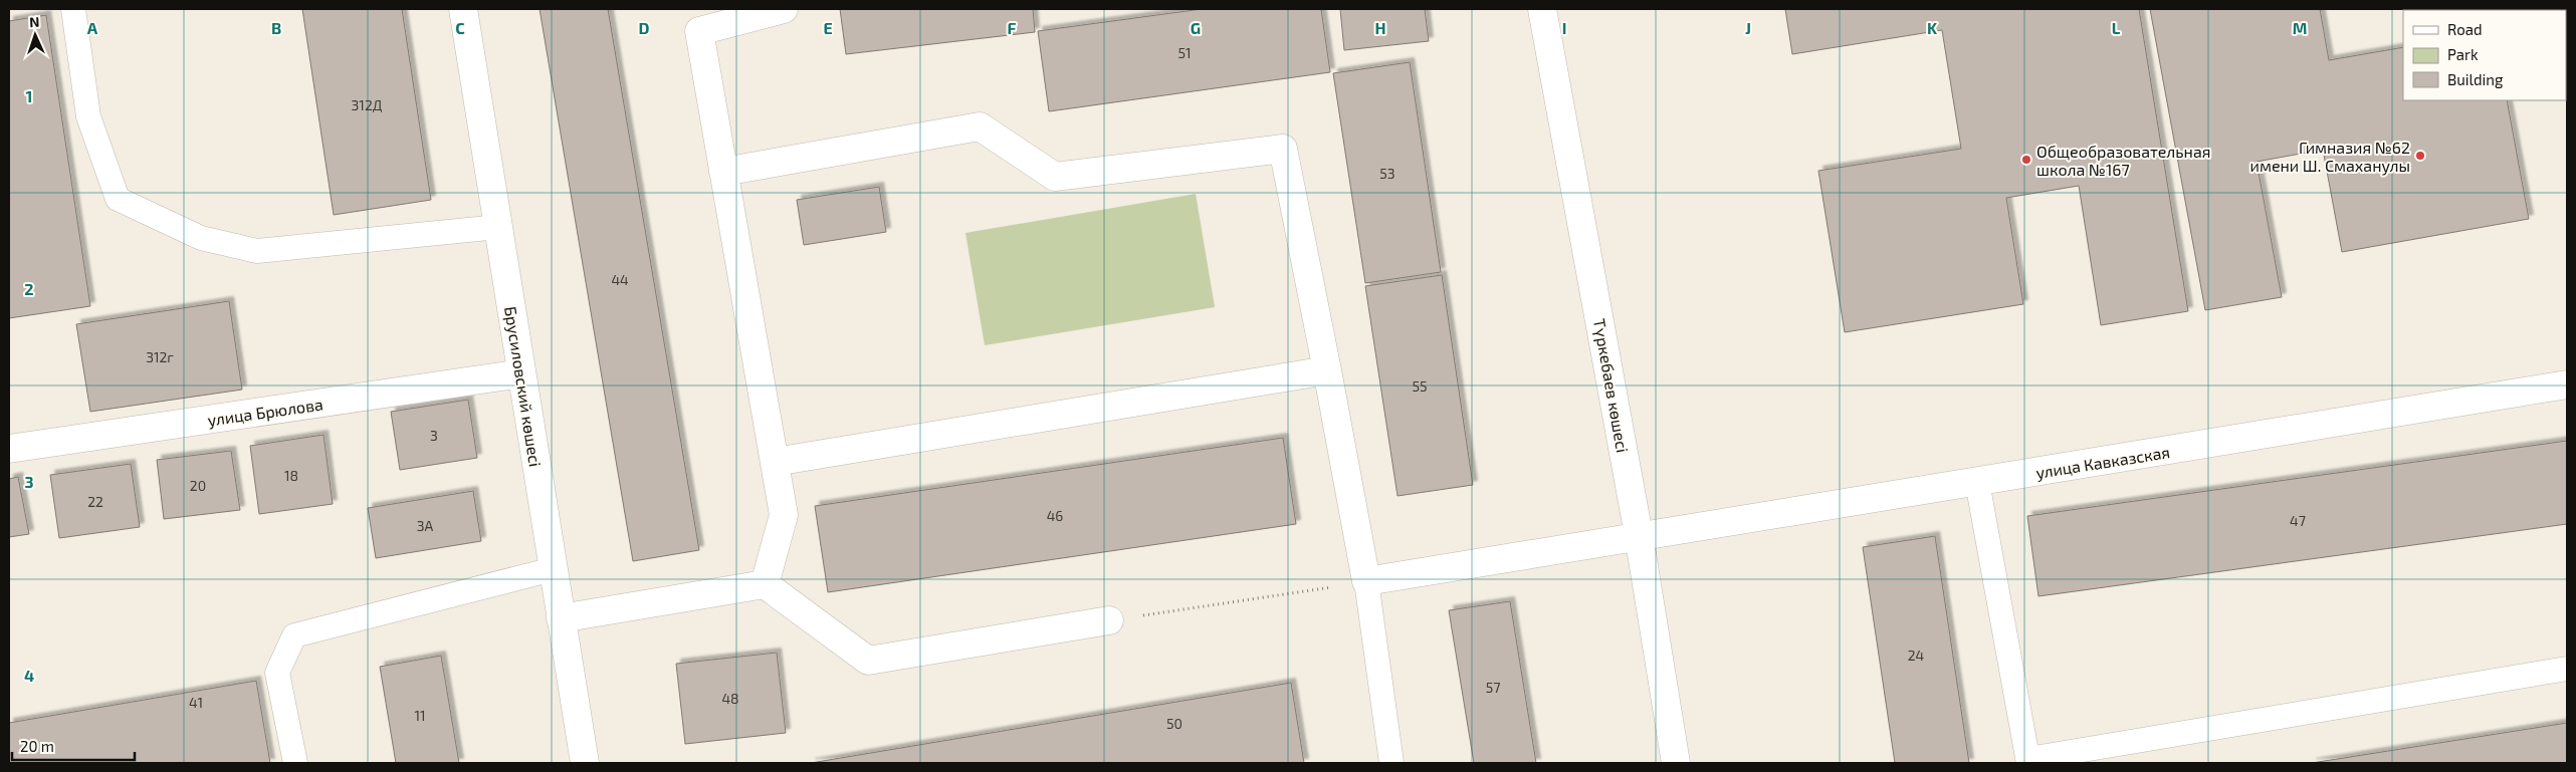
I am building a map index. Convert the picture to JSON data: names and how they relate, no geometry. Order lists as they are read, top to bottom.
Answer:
{
  "streets": {
    "street": [
      "Түркебаев көшесі",
      "Брусиловский көшесі",
      "улица Брюлова",
      "улица Кавказская"
    ]
  },
  "crossings": [
    ["Түркебаев көшесі", "улица Кавказская"],
    ["Брусиловский көшесі", "улица Брюлова"]
  ],
  "places": ["Гимназия №62 имени Ш. Смаханулы", "Общеобразовательная школа №167"],
  "house_numbers": [
    "51",
    "312Д",
    "53",
    "44",
    "312г",
    "55",
    "3",
    "18",
    "20",
    "22",
    "46",
    "47",
    "3А",
    "24",
    "57",
    "48",
    "41",
    "11",
    "50"
  ],
  "legend": ["Road", "Park", "Building"],
  "scale_bar": "20 m",
  "north": "top",
  "grid": {
    "columns": [
      "A",
      "B",
      "C",
      "D",
      "E",
      "F",
      "G",
      "H",
      "I",
      "J",
      "K",
      "L",
      "M"
    ],
    "rows": [
      "1",
      "2",
      "3",
      "4"
    ]
  }
}
